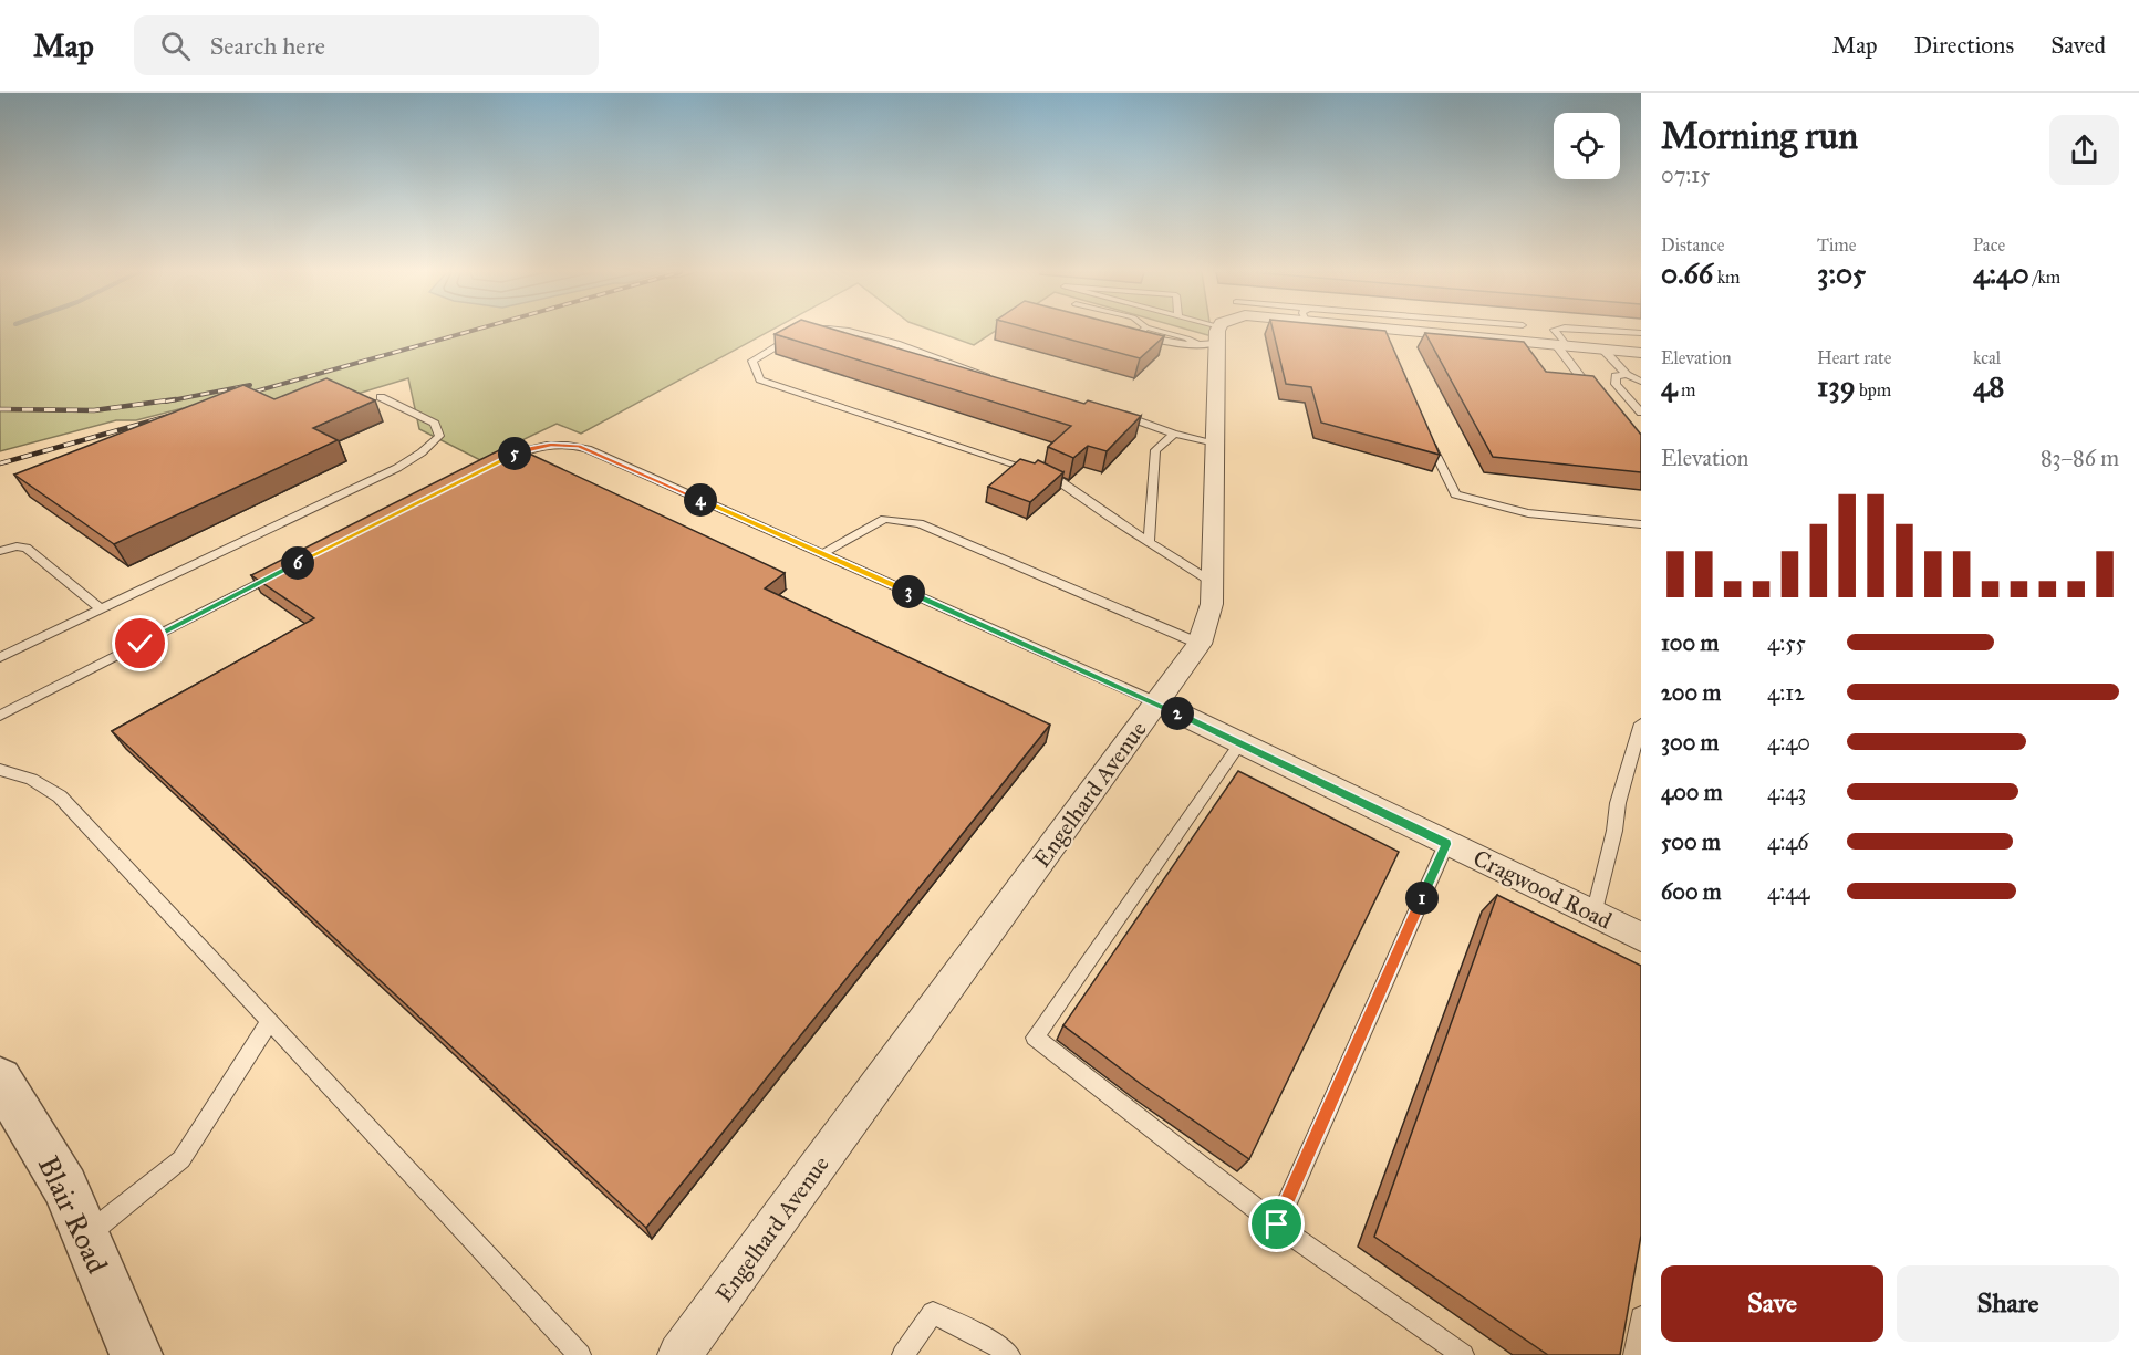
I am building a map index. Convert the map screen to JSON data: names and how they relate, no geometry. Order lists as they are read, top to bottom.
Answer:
{
  "streets": {
    "street": ["Engelhard Avenue", "Cragwood Road", "Blair Road"]
  },
  "crossings": [
    ["Engelhard Avenue", "Cragwood Road"]
  ],
  "page": {
    "header": "Map",
    "search": "Search here",
    "nav": ["Map", "Directions", "Saved"],
    "heading": ["Morning run", "07:15"],
    "stats": [
      ["Distance", "0.66 km"],
      ["Time", "3:05"],
      ["Pace", "4:40 /km"],
      ["Elevation", "4 m"],
      ["Heart rate", "139 bpm"],
      ["kcal", "48"]
    ],
    "chart": ["Elevation", "83–86 m"],
    "pins": [
      "5",
      "4",
      "6",
      "3",
      "2",
      "1"
    ],
    "list": [
      {
        "name": "100 m",
        "note": "4:55"
      },
      {
        "name": "200 m",
        "note": "4:12"
      },
      {
        "name": "300 m",
        "note": "4:40"
      },
      {
        "name": "400 m",
        "note": "4:43"
      },
      {
        "name": "500 m",
        "note": "4:46"
      },
      {
        "name": "600 m",
        "note": "4:44"
      }
    ],
    "buttons": ["Save", "Share"]
  }
}
